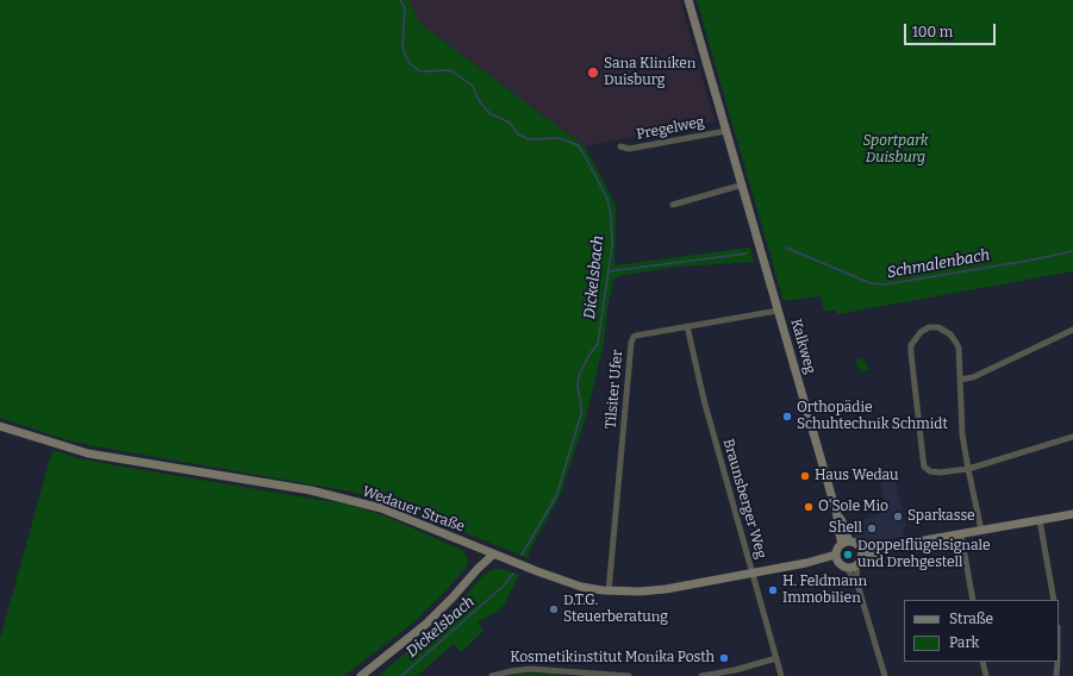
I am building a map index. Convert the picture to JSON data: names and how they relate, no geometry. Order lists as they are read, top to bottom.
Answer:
{
  "streets": {
    "street": [
      "Pregelweg",
      "Kalkweg",
      "Tilsiter Ufer",
      "Braunsberger Weg",
      "Wedauer Straße"
    ]
  },
  "crossings": [
    ["Pregelweg", "Kalkweg"],
    ["Kalkweg", "Tilsiter Ufer"],
    ["Kalkweg", "Wedauer Straße"],
    ["Tilsiter Ufer", "Braunsberger Weg"],
    ["Tilsiter Ufer", "Wedauer Straße"],
    ["Braunsberger Weg", "Wedauer Straße"]
  ],
  "water": ["Schmalenbach", "Dickelsbach"],
  "parks": ["Sportpark Duisburg"],
  "places": [
    "Sana Kliniken Duisburg",
    "Orthopädie Schuhtechnik Schmidt",
    "Haus Wedau",
    "O'Sole Mio",
    "Sparkasse",
    "Shell",
    "Doppelflügelsignale und Drehgestell",
    "H. Feldmann Immobilien",
    "D.T.G. Steuerberatung",
    "Kosmetikinstitut Monika Posth"
  ],
  "legend": ["Straße", "Park"],
  "scale_bar": "100 m"
}
